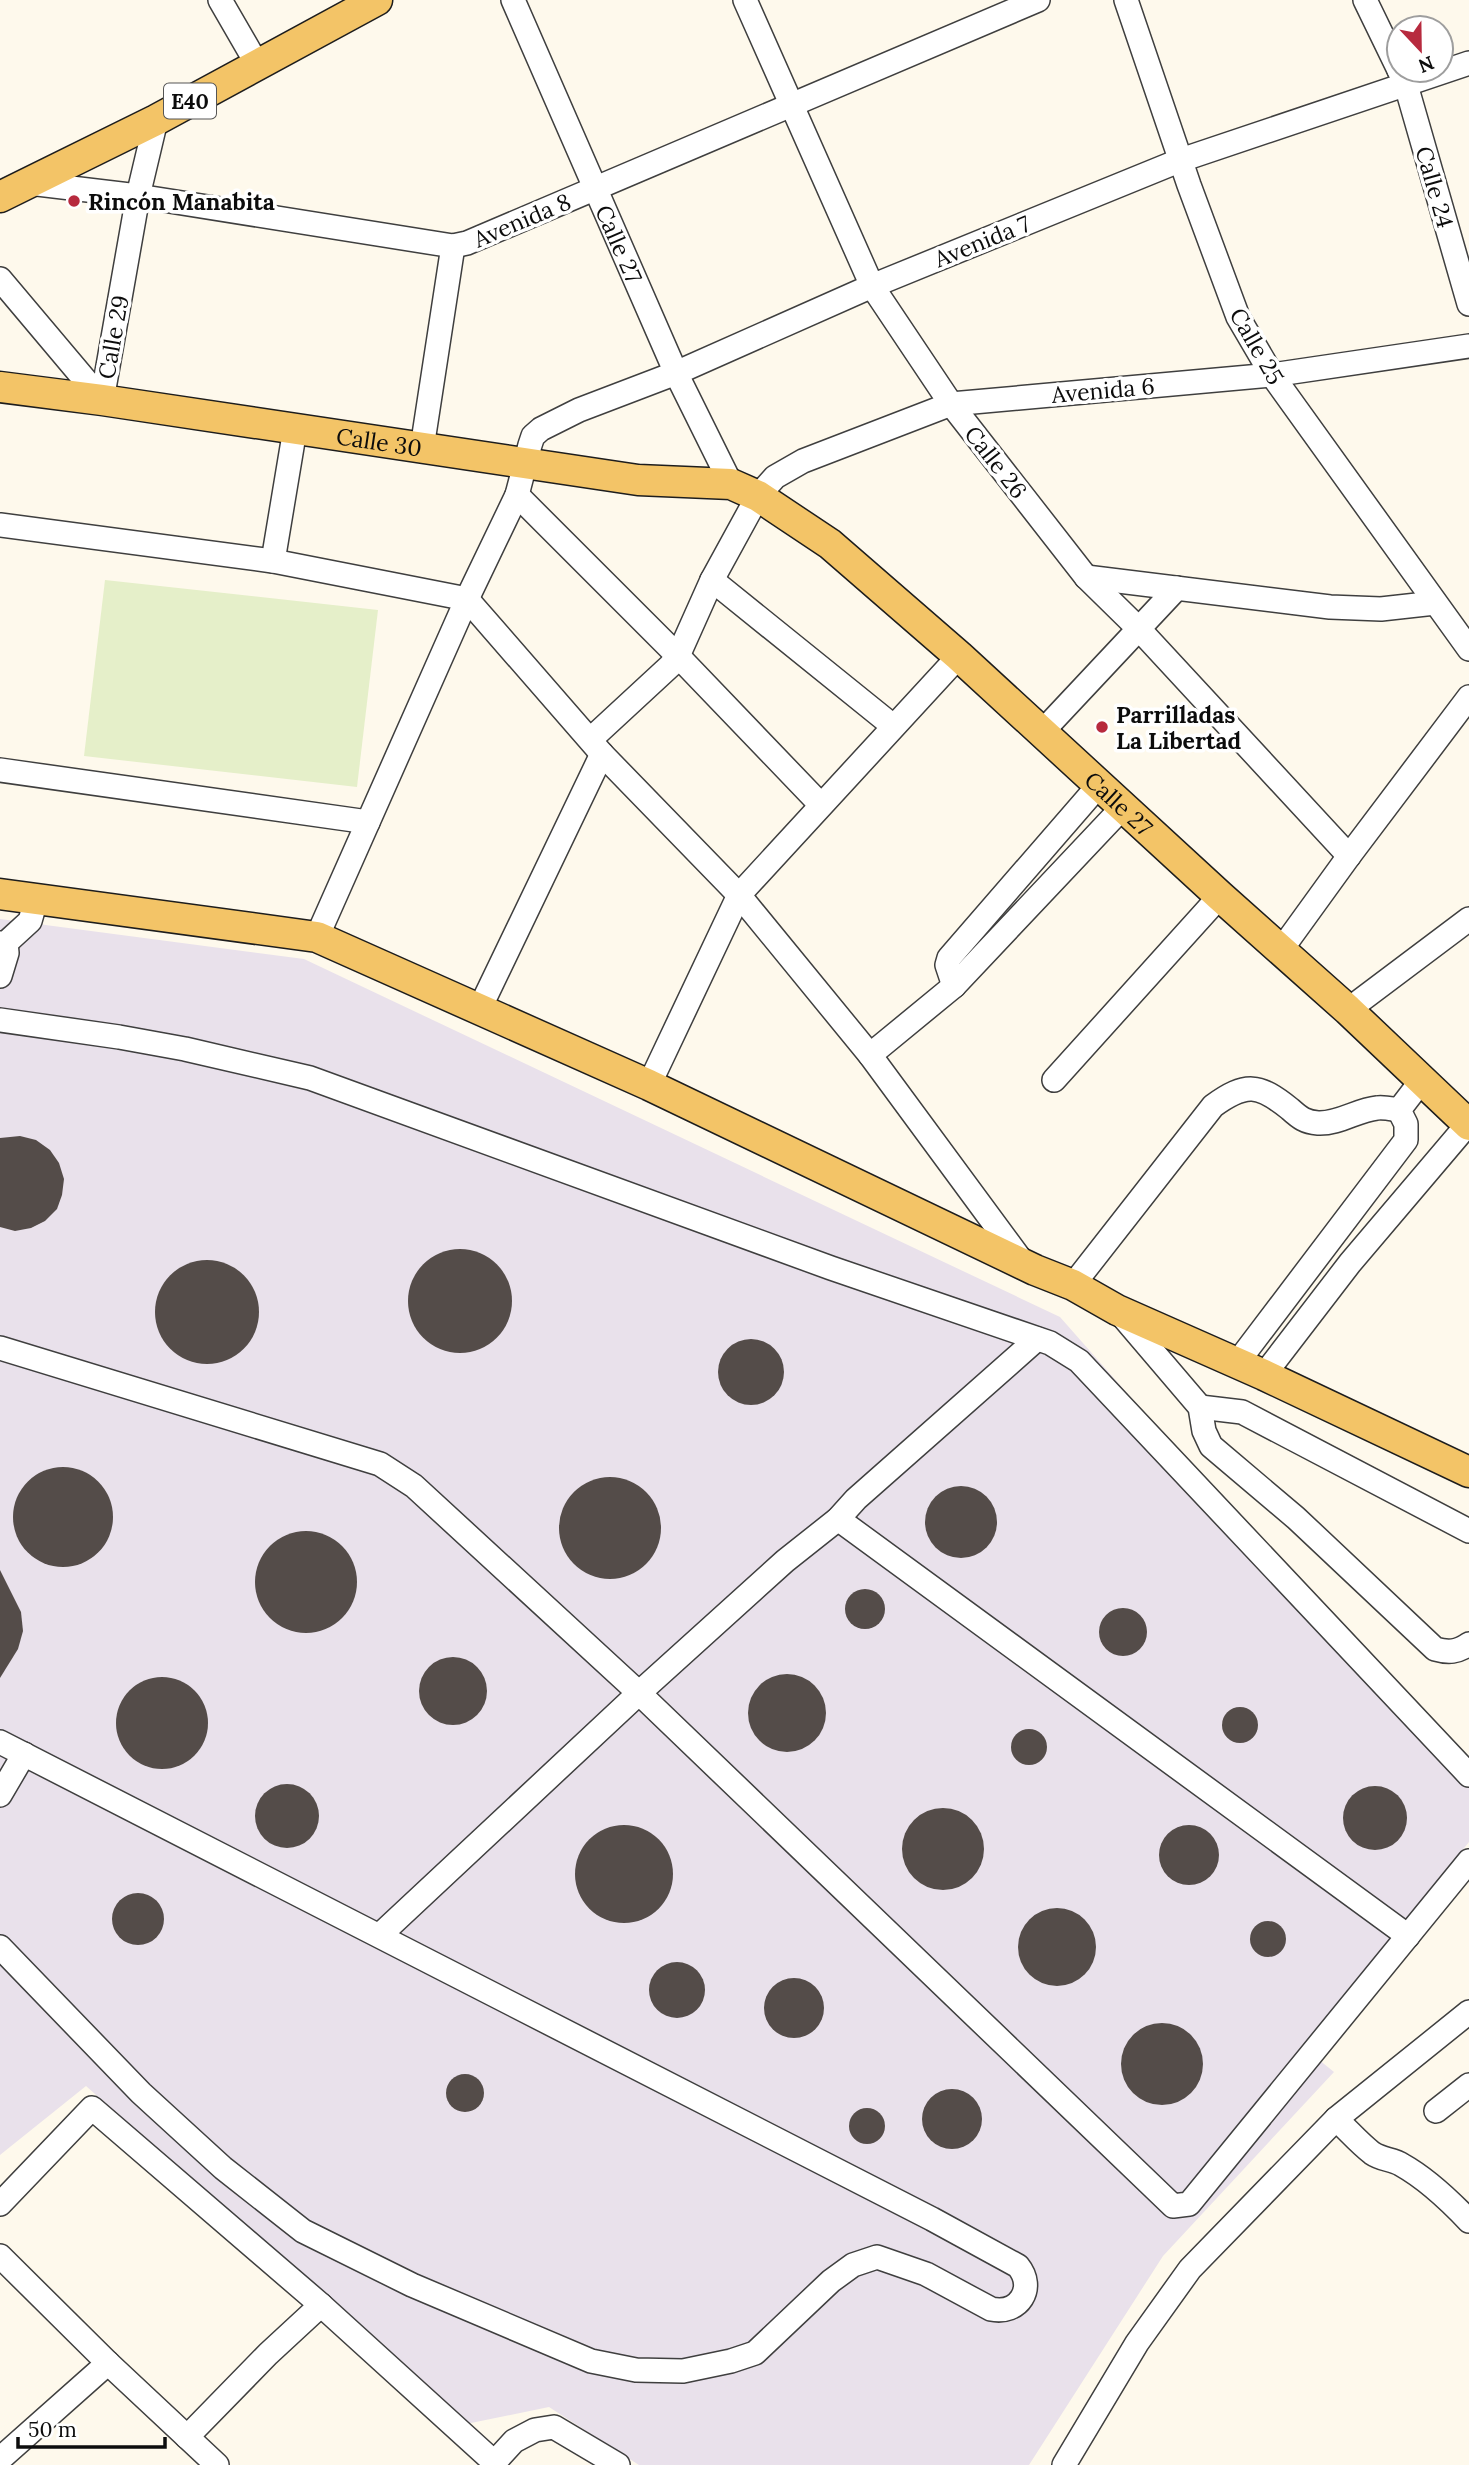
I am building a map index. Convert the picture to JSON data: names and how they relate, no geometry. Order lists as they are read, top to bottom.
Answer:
{
  "streets": {
    "main road": ["E40", "Calle 27", "Calle 30"],
    "street": [
      "Calle 24",
      "Avenida 8",
      "Avenida 7",
      "Calle 29",
      "Calle 25",
      "Avenida 6",
      "Calle 26"
    ]
  },
  "crossings": [
    ["E40", "Avenida 8"],
    ["E40", "Calle 29"],
    ["Avenida 8", "Calle 27"],
    ["Avenida 8", "Calle 29"],
    ["Avenida 8", "Calle 26"],
    ["Avenida 7", "Calle 27"],
    ["Avenida 7", "Calle 25"],
    ["Avenida 7", "Calle 30"],
    ["Avenida 7", "Calle 26"],
    ["Calle 27", "Avenida 6"],
    ["Calle 27", "Calle 30"],
    ["Calle 29", "Calle 30"],
    ["Calle 25", "Avenida 6"],
    ["Avenida 6", "Calle 30"],
    ["Avenida 6", "Calle 26"]
  ],
  "places": ["Rincón Manabita", "Parrilladas La Libertad"],
  "scale_bar": "50 m",
  "north": "bottom"
}
